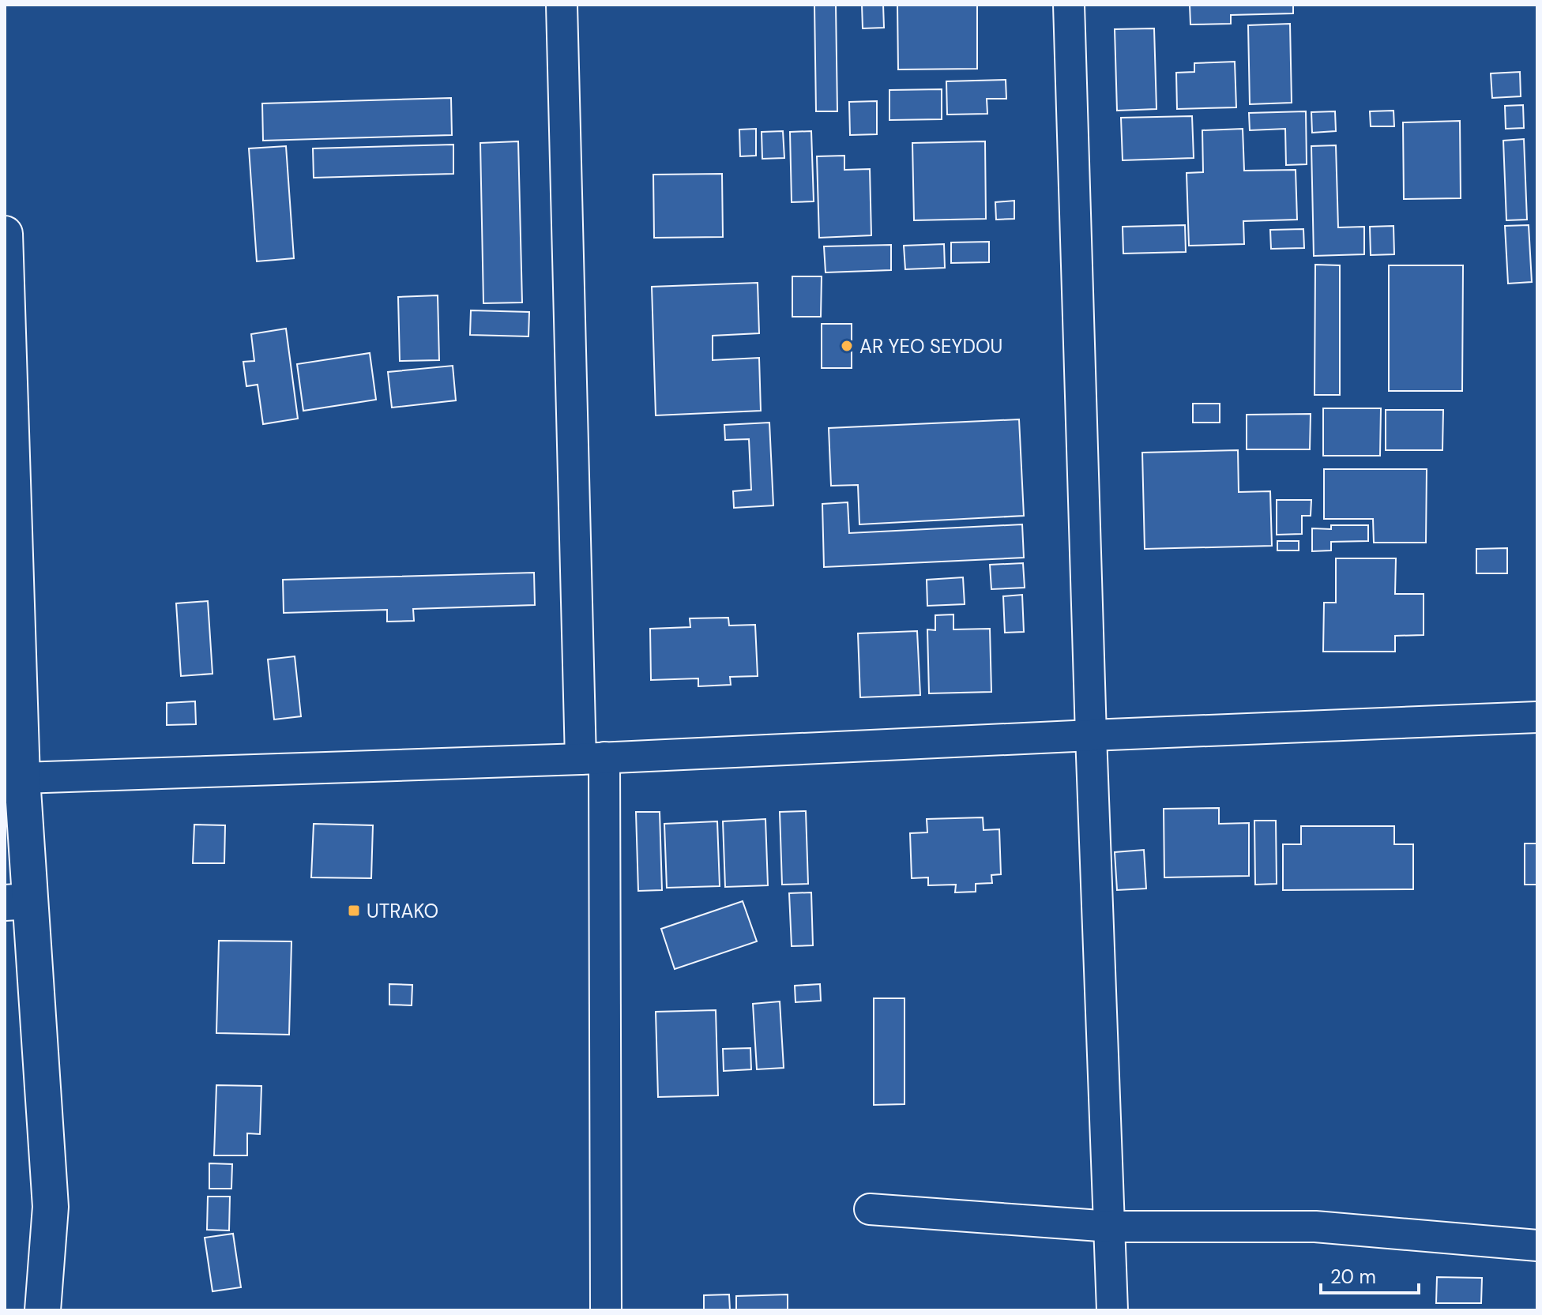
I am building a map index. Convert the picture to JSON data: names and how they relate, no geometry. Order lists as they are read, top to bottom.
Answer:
{
  "places": {
    "other": ["AR YEO SEYDOU"],
    "transit": ["UTRAKO"]
  },
  "scale_bar": "20 m"
}
